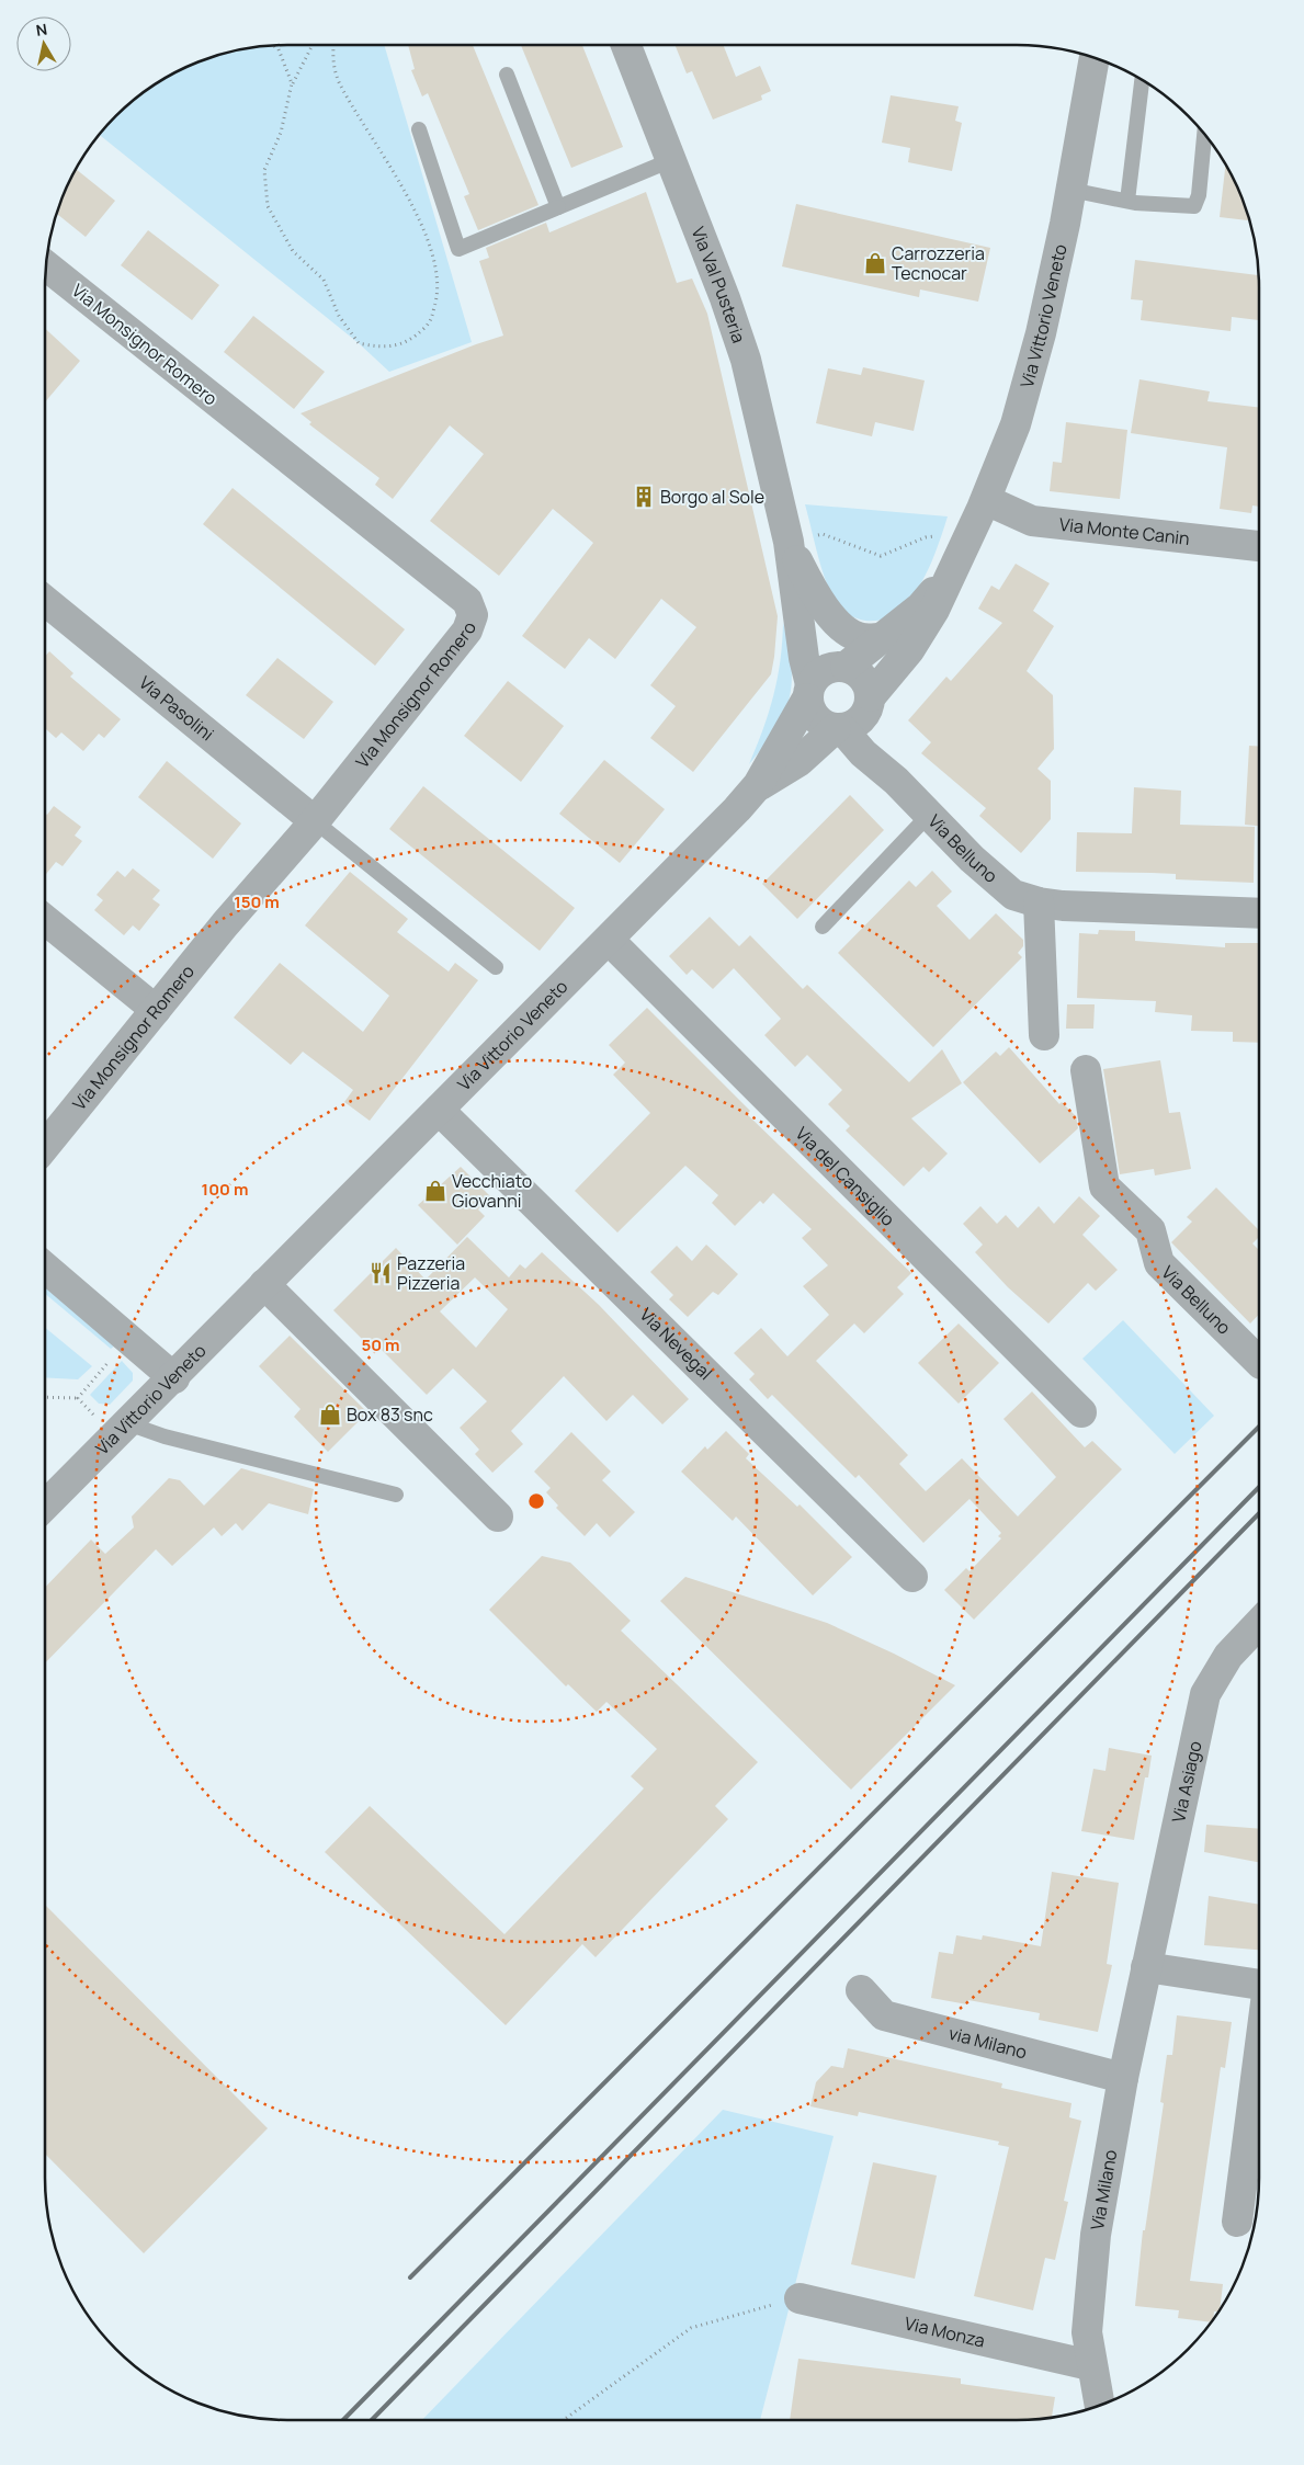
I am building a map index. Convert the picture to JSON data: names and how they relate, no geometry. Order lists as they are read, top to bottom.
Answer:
{
  "streets": {
    "street": [
      "Via Val Pusteria",
      "Via Vittorio Veneto",
      "Via Monsignor Romero",
      "Via Monte Canin",
      "Via Pasolini",
      "Via Belluno",
      "Via del Cansiglio",
      "Via Nevegal",
      "Via Asiago",
      "via Milano",
      "Via Milano",
      "Via Monza"
    ]
  },
  "crossings": [
    ["Via Val Pusteria", "Via Vittorio Veneto"],
    ["Via Val Pusteria", "Via Belluno"],
    ["Via Vittorio Veneto", "Via Monte Canin"],
    ["Via Vittorio Veneto", "Via Belluno"],
    ["Via Vittorio Veneto", "Via del Cansiglio"],
    ["Via Vittorio Veneto", "Via Nevegal"],
    ["Via Monsignor Romero", "Via Pasolini"],
    ["Via Asiago", "Via Milano"],
    ["via Milano", "Via Milano"],
    ["Via Milano", "Via Monza"]
  ],
  "places": {
    "shop": ["Carrozzeria Tecnocar", "Vecchiato Giovanni", "Box 83 snc"],
    "building": ["Borgo al Sole"],
    "restaurant": ["Pazzeria Pizzeria"]
  },
  "north": "top",
  "rings": ["150 m", "100 m", "50 m"]
}
